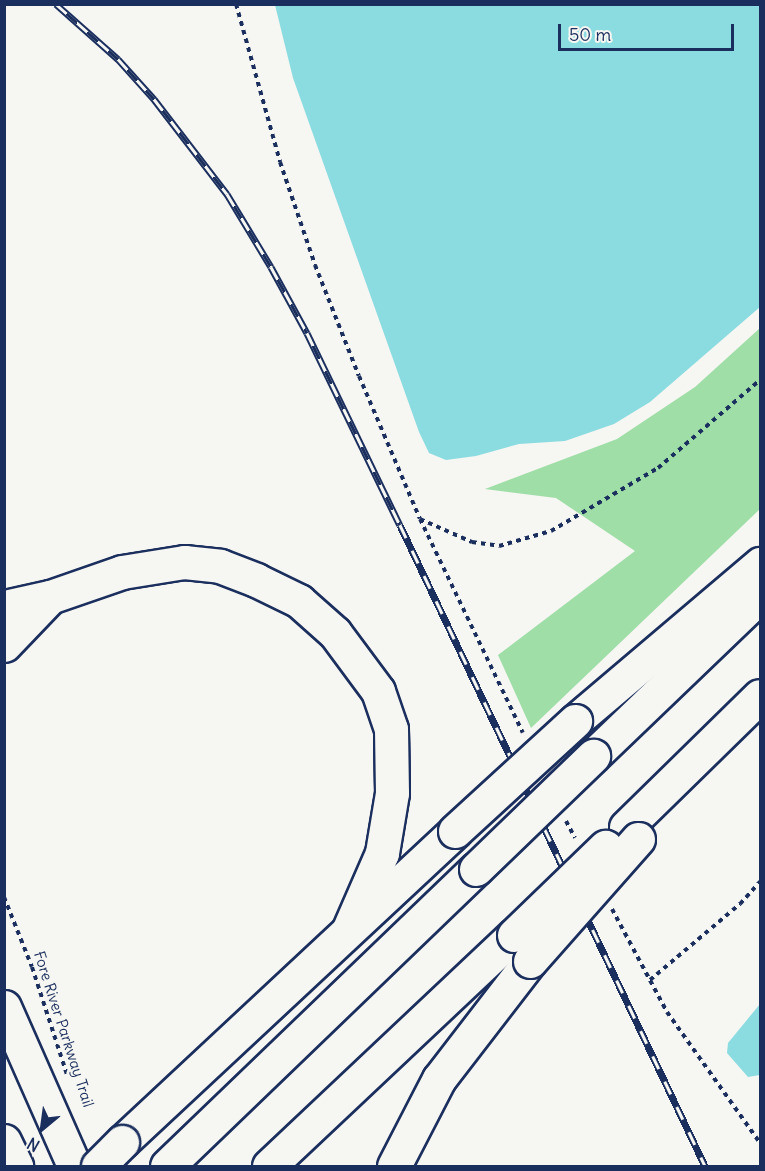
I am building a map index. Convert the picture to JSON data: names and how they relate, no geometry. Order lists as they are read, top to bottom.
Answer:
{
  "streets": {
    "path": ["Fore River Parkway Trail"]
  },
  "scale_bar": "50 m",
  "north": "bottom left"
}
